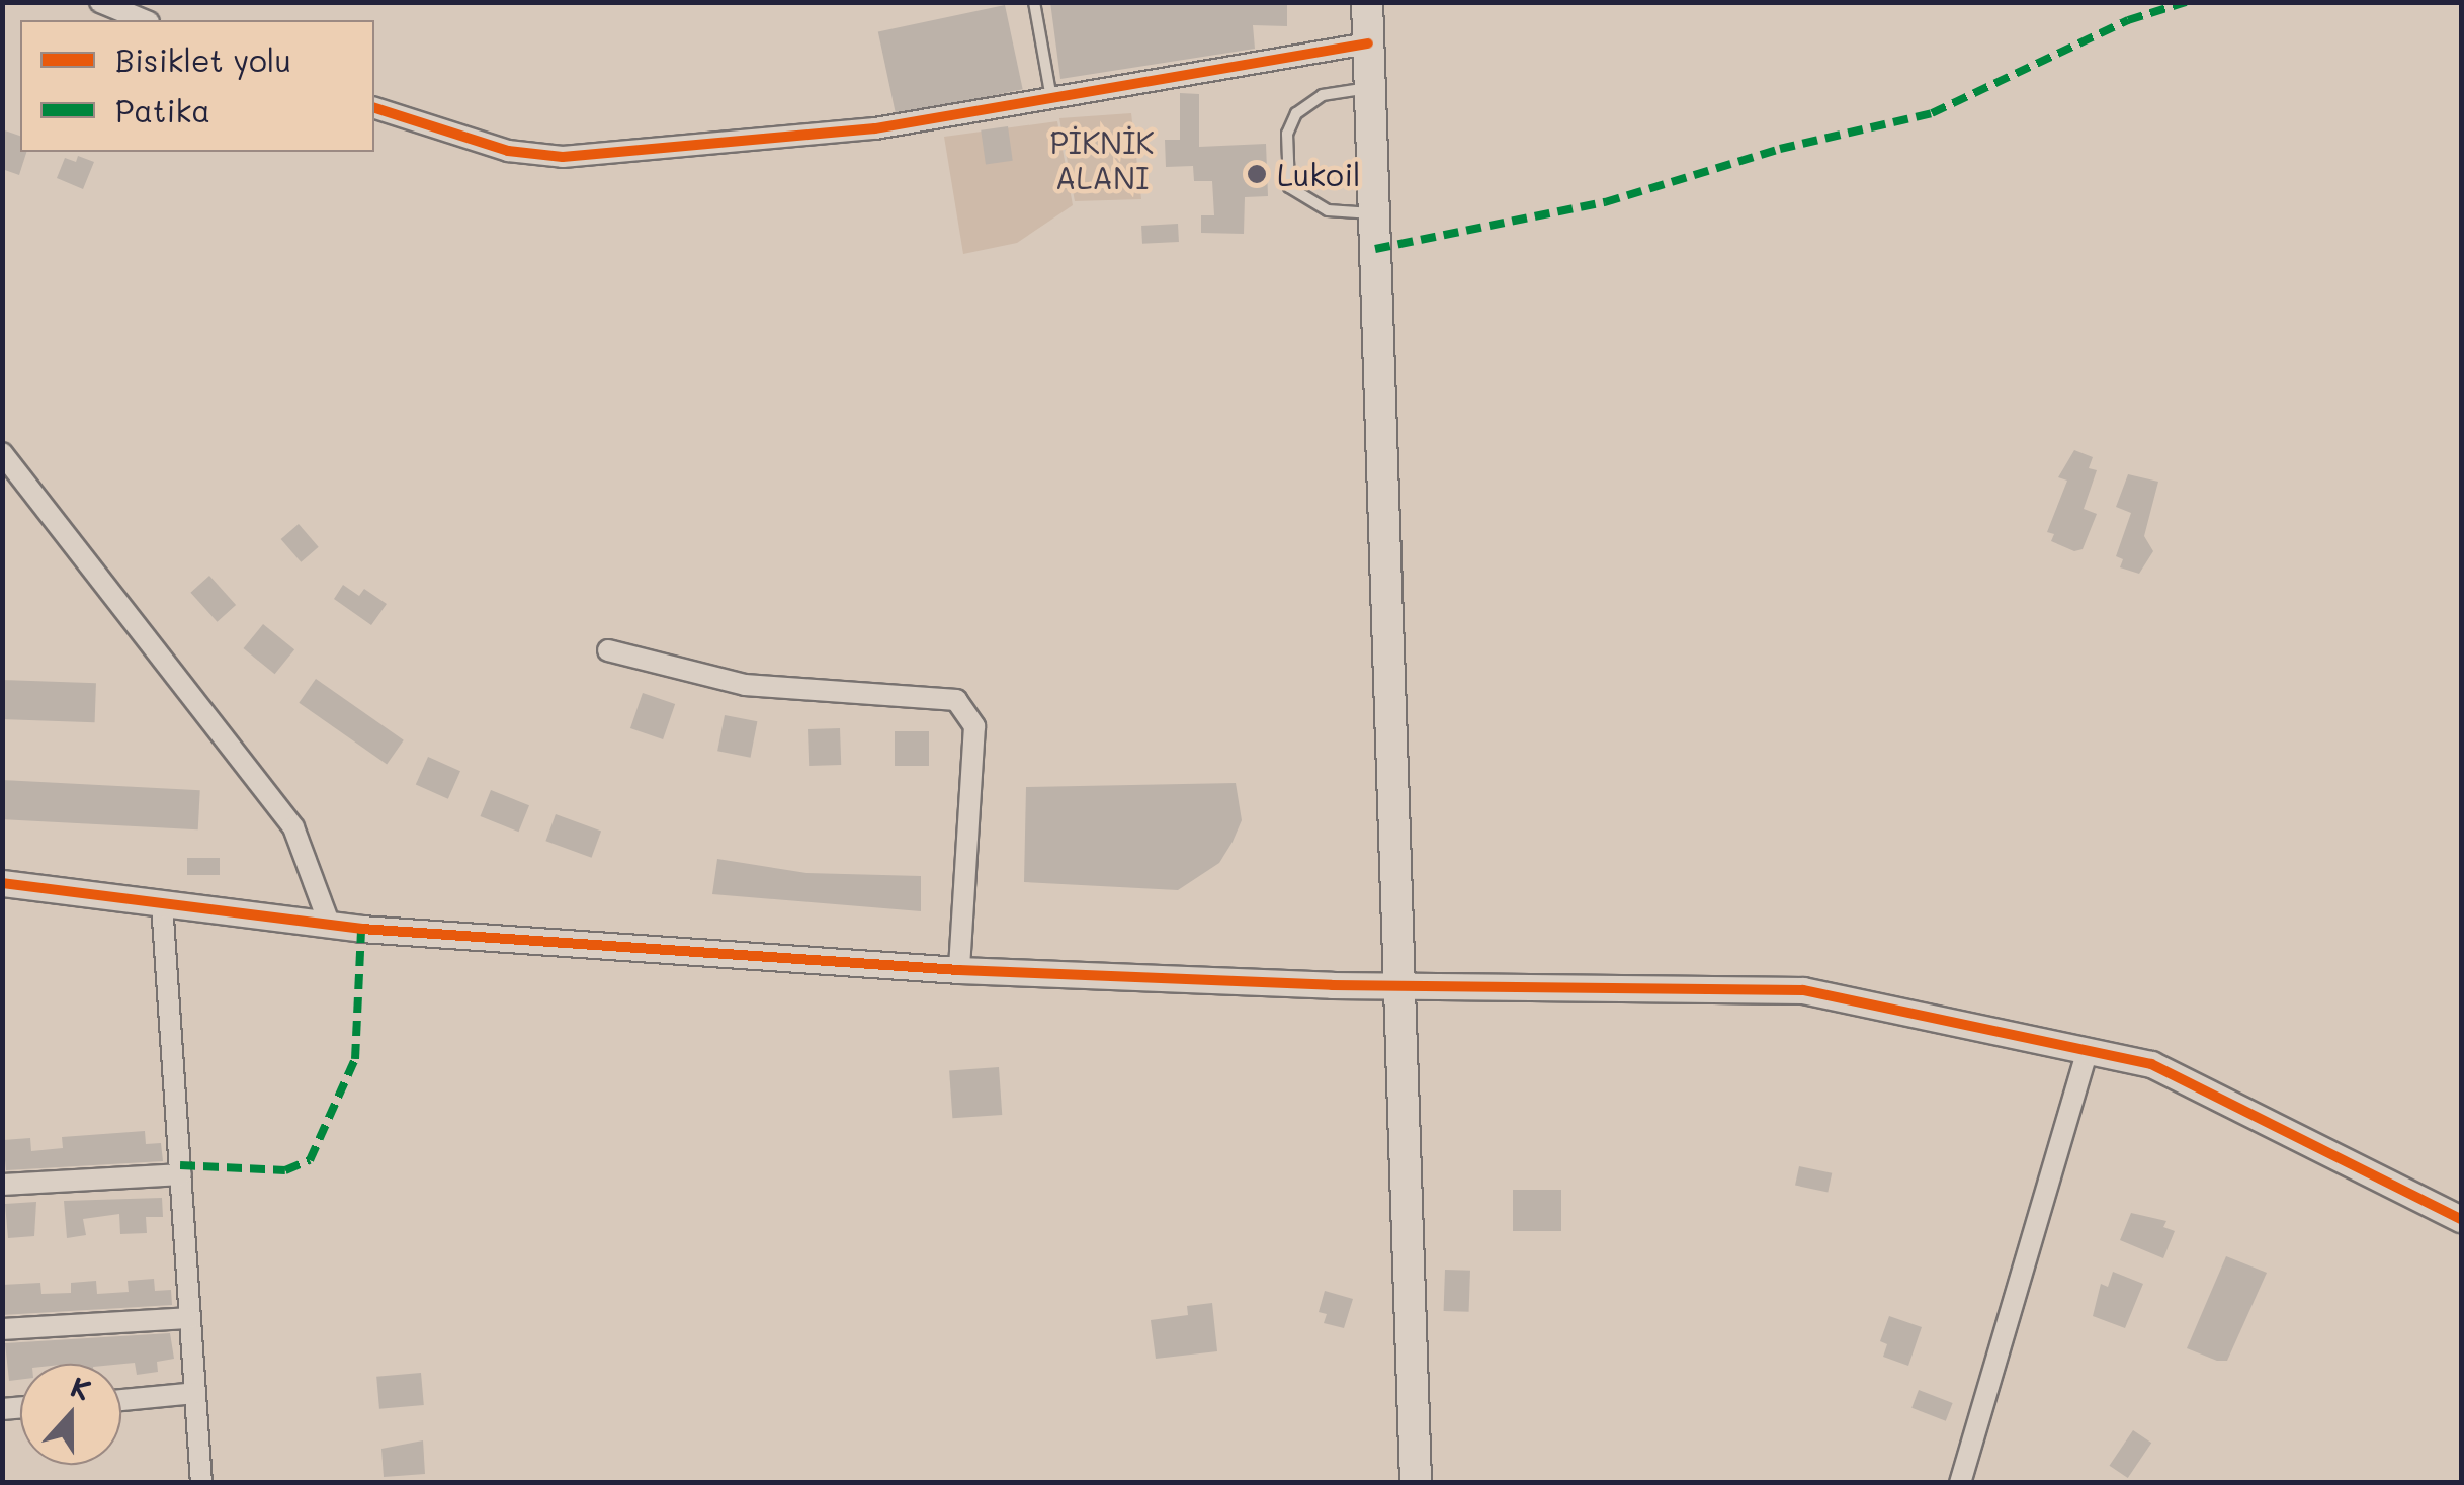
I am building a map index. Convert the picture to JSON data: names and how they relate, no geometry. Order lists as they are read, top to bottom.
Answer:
{
  "parks": ["PİKNİK ALANI"],
  "places": ["Lukoil"],
  "legend": ["Bisiklet yolu", "Patika"],
  "north": "top"
}
